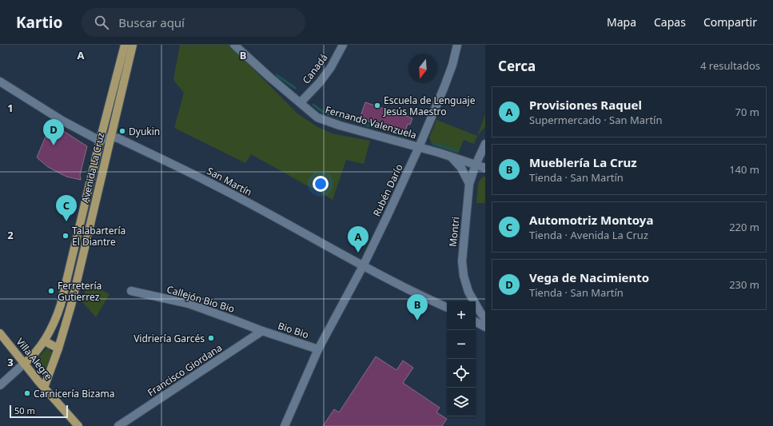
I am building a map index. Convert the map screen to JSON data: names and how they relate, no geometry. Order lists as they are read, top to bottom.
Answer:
{
  "streets": {
    "main road": ["Avenida La Cruz", "Villa Alegre"],
    "street": [
      "Canadá",
      "Fernando Valenzuela",
      "San Martín",
      "Rubén Darío",
      "Montri",
      "Callejón Bio Bio",
      "Bio Bio",
      "Francisco Giordana"
    ]
  },
  "crossings": [
    ["Canadá", "Fernando Valenzuela"],
    ["Fernando Valenzuela", "Rubén Darío"],
    ["Fernando Valenzuela", "Montri"],
    ["Avenida La Cruz", "San Martín"],
    ["Avenida La Cruz", "Villa Alegre"],
    ["San Martín", "Rubén Darío"],
    ["Rubén Darío", "Bio Bio"],
    ["Callejón Bio Bio", "Bio Bio"],
    ["Callejón Bio Bio", "Francisco Giordana"],
    ["Bio Bio", "Francisco Giordana"]
  ],
  "places": [
    "Escuela de Lenguaje Jesús Maestro",
    "Dyukin",
    "Talabartería El Diantre",
    "Ferretería Gutierrez",
    "Vidriería Garcés",
    "Carnicería Bizama"
  ],
  "scale_bar": "50 m",
  "north": "bottom",
  "page": {
    "header": "Kartio",
    "search": "Buscar aquí",
    "nav": ["Mapa", "Capas", "Compartir"],
    "heading": ["Cerca", "4 resultados"],
    "list": [
      {
        "mark": "A",
        "name": "Provisiones Raquel",
        "note": "Supermercado · San Martín",
        "value": "70 m"
      },
      {
        "mark": "B",
        "name": "Mueblería La Cruz",
        "note": "Tienda · San Martín",
        "value": "140 m"
      },
      {
        "mark": "C",
        "name": "Automotriz Montoya",
        "note": "Tienda · Avenida La Cruz",
        "value": "220 m"
      },
      {
        "mark": "D",
        "name": "Vega de Nacimiento",
        "note": "Tienda · San Martín",
        "value": "230 m"
      }
    ],
    "pins": [
      "D",
      "C",
      "A",
      "B"
    ],
    "map_buttons": ["+", "−"],
    "scale": "50 m"
  },
  "grid": {
    "columns": ["A", "B"],
    "rows": ["1", "2", "3"]
  }
}
